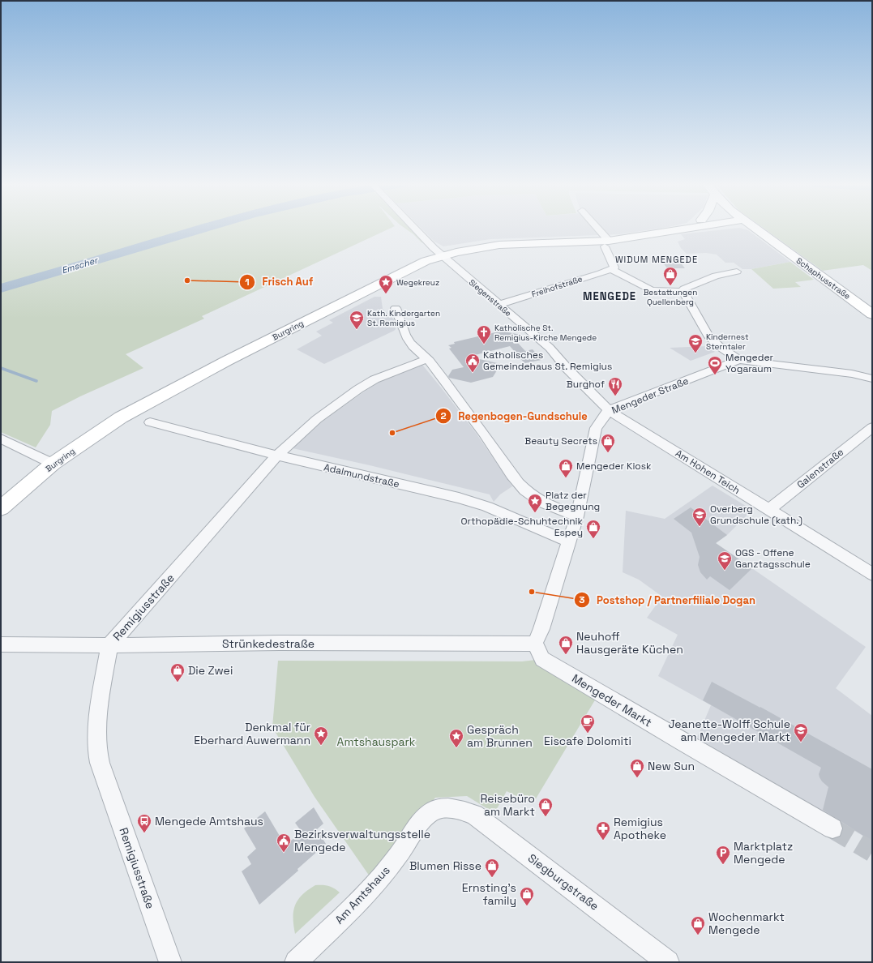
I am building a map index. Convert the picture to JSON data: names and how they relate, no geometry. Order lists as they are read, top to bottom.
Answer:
{
  "streets": {
    "main road": ["Schaphusstraße", "Burgring"],
    "street": [
      "Freihofstraße",
      "Siegenstraße",
      "Mengeder Straße",
      "Galenstraße",
      "Am Hohen Teich",
      "Adalmundstraße",
      "Remigiusstraße",
      "Strünkedestraße",
      "Mengeder Markt",
      "Siegburgstraße",
      "Am Amtshaus"
    ]
  },
  "crossings": [
    ["Freihofstraße", "Siegenstraße"],
    ["Siegenstraße", "Burgring"],
    ["Siegenstraße", "Mengeder Straße"],
    ["Siegenstraße", "Am Hohen Teich"],
    ["Mengeder Straße", "Am Hohen Teich"],
    ["Mengeder Straße", "Adalmundstraße"],
    ["Mengeder Straße", "Strünkedestraße"],
    ["Mengeder Straße", "Mengeder Markt"],
    ["Galenstraße", "Am Hohen Teich"],
    ["Adalmundstraße", "Remigiusstraße"],
    ["Remigiusstraße", "Strünkedestraße"],
    ["Strünkedestraße", "Mengeder Markt"],
    ["Siegburgstraße", "Am Amtshaus"]
  ],
  "districts": ["WIDUM MENGEDE", "MENGEDE"],
  "water": ["Emscher"],
  "parks": ["Amtshauspark"],
  "places": {
    "other": ["Frisch Auf", "Regenbogen-Gundschule", "Postshop / Partnerfiliale Dogan"],
    "shop": [
      "Bestattungen Quellenberg",
      "Beauty Secrets",
      "Mengeder Kiosk",
      "Orthopädie-Schuhtechnik Espey",
      "Neuhoff Hausgeräte Küchen",
      "Die Zwei",
      "New Sun",
      "Reisebüro am Markt",
      "Blumen Risse",
      "Ernsting's family",
      "Wochenmarkt Mengede"
    ],
    "place": [
      "Wegekreuz",
      "Platz der Begegnung",
      "Denkmal für Eberhard Auwermann",
      "Gespräch am Brunnen"
    ],
    "school or university": [
      "Kath. Kindergarten St. Remigius",
      "Kindernest Sterntaler",
      "Overberg Grundschule (kath.)",
      "OGS - Offene Ganztagsschule",
      "Jeanette-Wolff Schule am Mengeder Markt"
    ],
    "church": ["Katholische St. Remigius-Kirche Mengede"],
    "public building": ["Katholisches Gemeindehaus St. Remigius", "Bezirksverwaltungsstelle Mengede"],
    "sports": ["Mengeder Yogaraum"],
    "restaurant": ["Burghof"],
    "cafe": ["Eiscafe Dolomiti"],
    "bus stop": ["Mengede Amtshaus"],
    "pharmacy": ["Remigius Apotheke"],
    "parking": ["Marktplatz Mengede"]
  }
}
